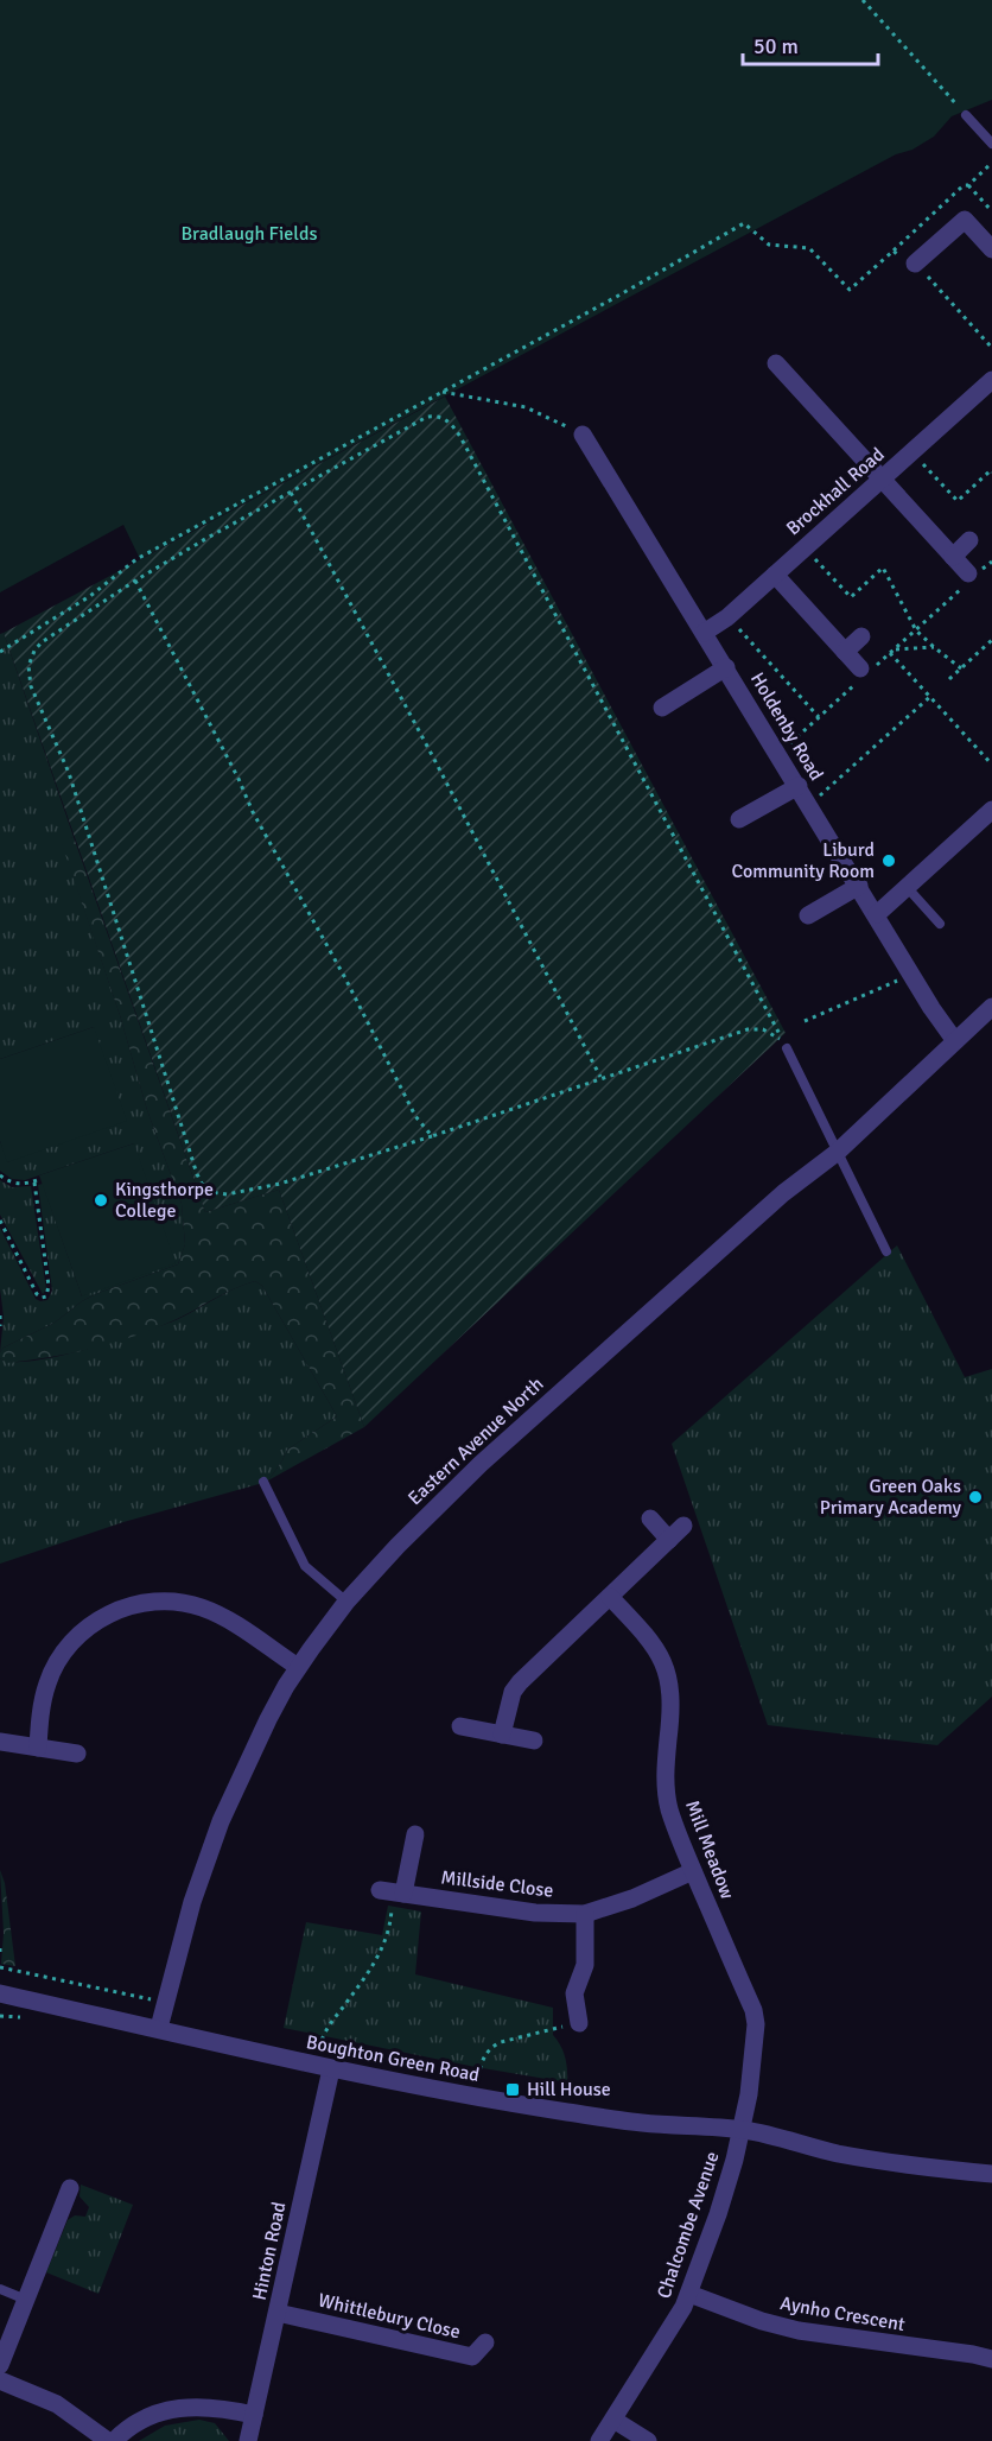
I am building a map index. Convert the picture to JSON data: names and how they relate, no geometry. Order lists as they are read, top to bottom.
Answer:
{
  "streets": {
    "street": [
      "Brockhall Road",
      "Holdenby Road",
      "Eastern Avenue North",
      "Mill Meadow",
      "Millside Close",
      "Boughton Green Road",
      "Chalcombe Avenue",
      "Hinton Road",
      "Aynho Crescent",
      "Whittlebury Close"
    ]
  },
  "crossings": [
    ["Brockhall Road", "Holdenby Road"],
    ["Holdenby Road", "Eastern Avenue North"],
    ["Eastern Avenue North", "Boughton Green Road"],
    ["Mill Meadow", "Millside Close"],
    ["Mill Meadow", "Boughton Green Road"],
    ["Mill Meadow", "Chalcombe Avenue"],
    ["Boughton Green Road", "Chalcombe Avenue"],
    ["Boughton Green Road", "Hinton Road"],
    ["Chalcombe Avenue", "Aynho Crescent"],
    ["Hinton Road", "Whittlebury Close"]
  ],
  "parks": ["Bradlaugh Fields"],
  "places": {
    "other": ["Liburd Community Room", "Kingsthorpe College", "Green Oaks Primary Academy"],
    "transit": ["Hill House"]
  },
  "scale_bar": "50 m"
}
